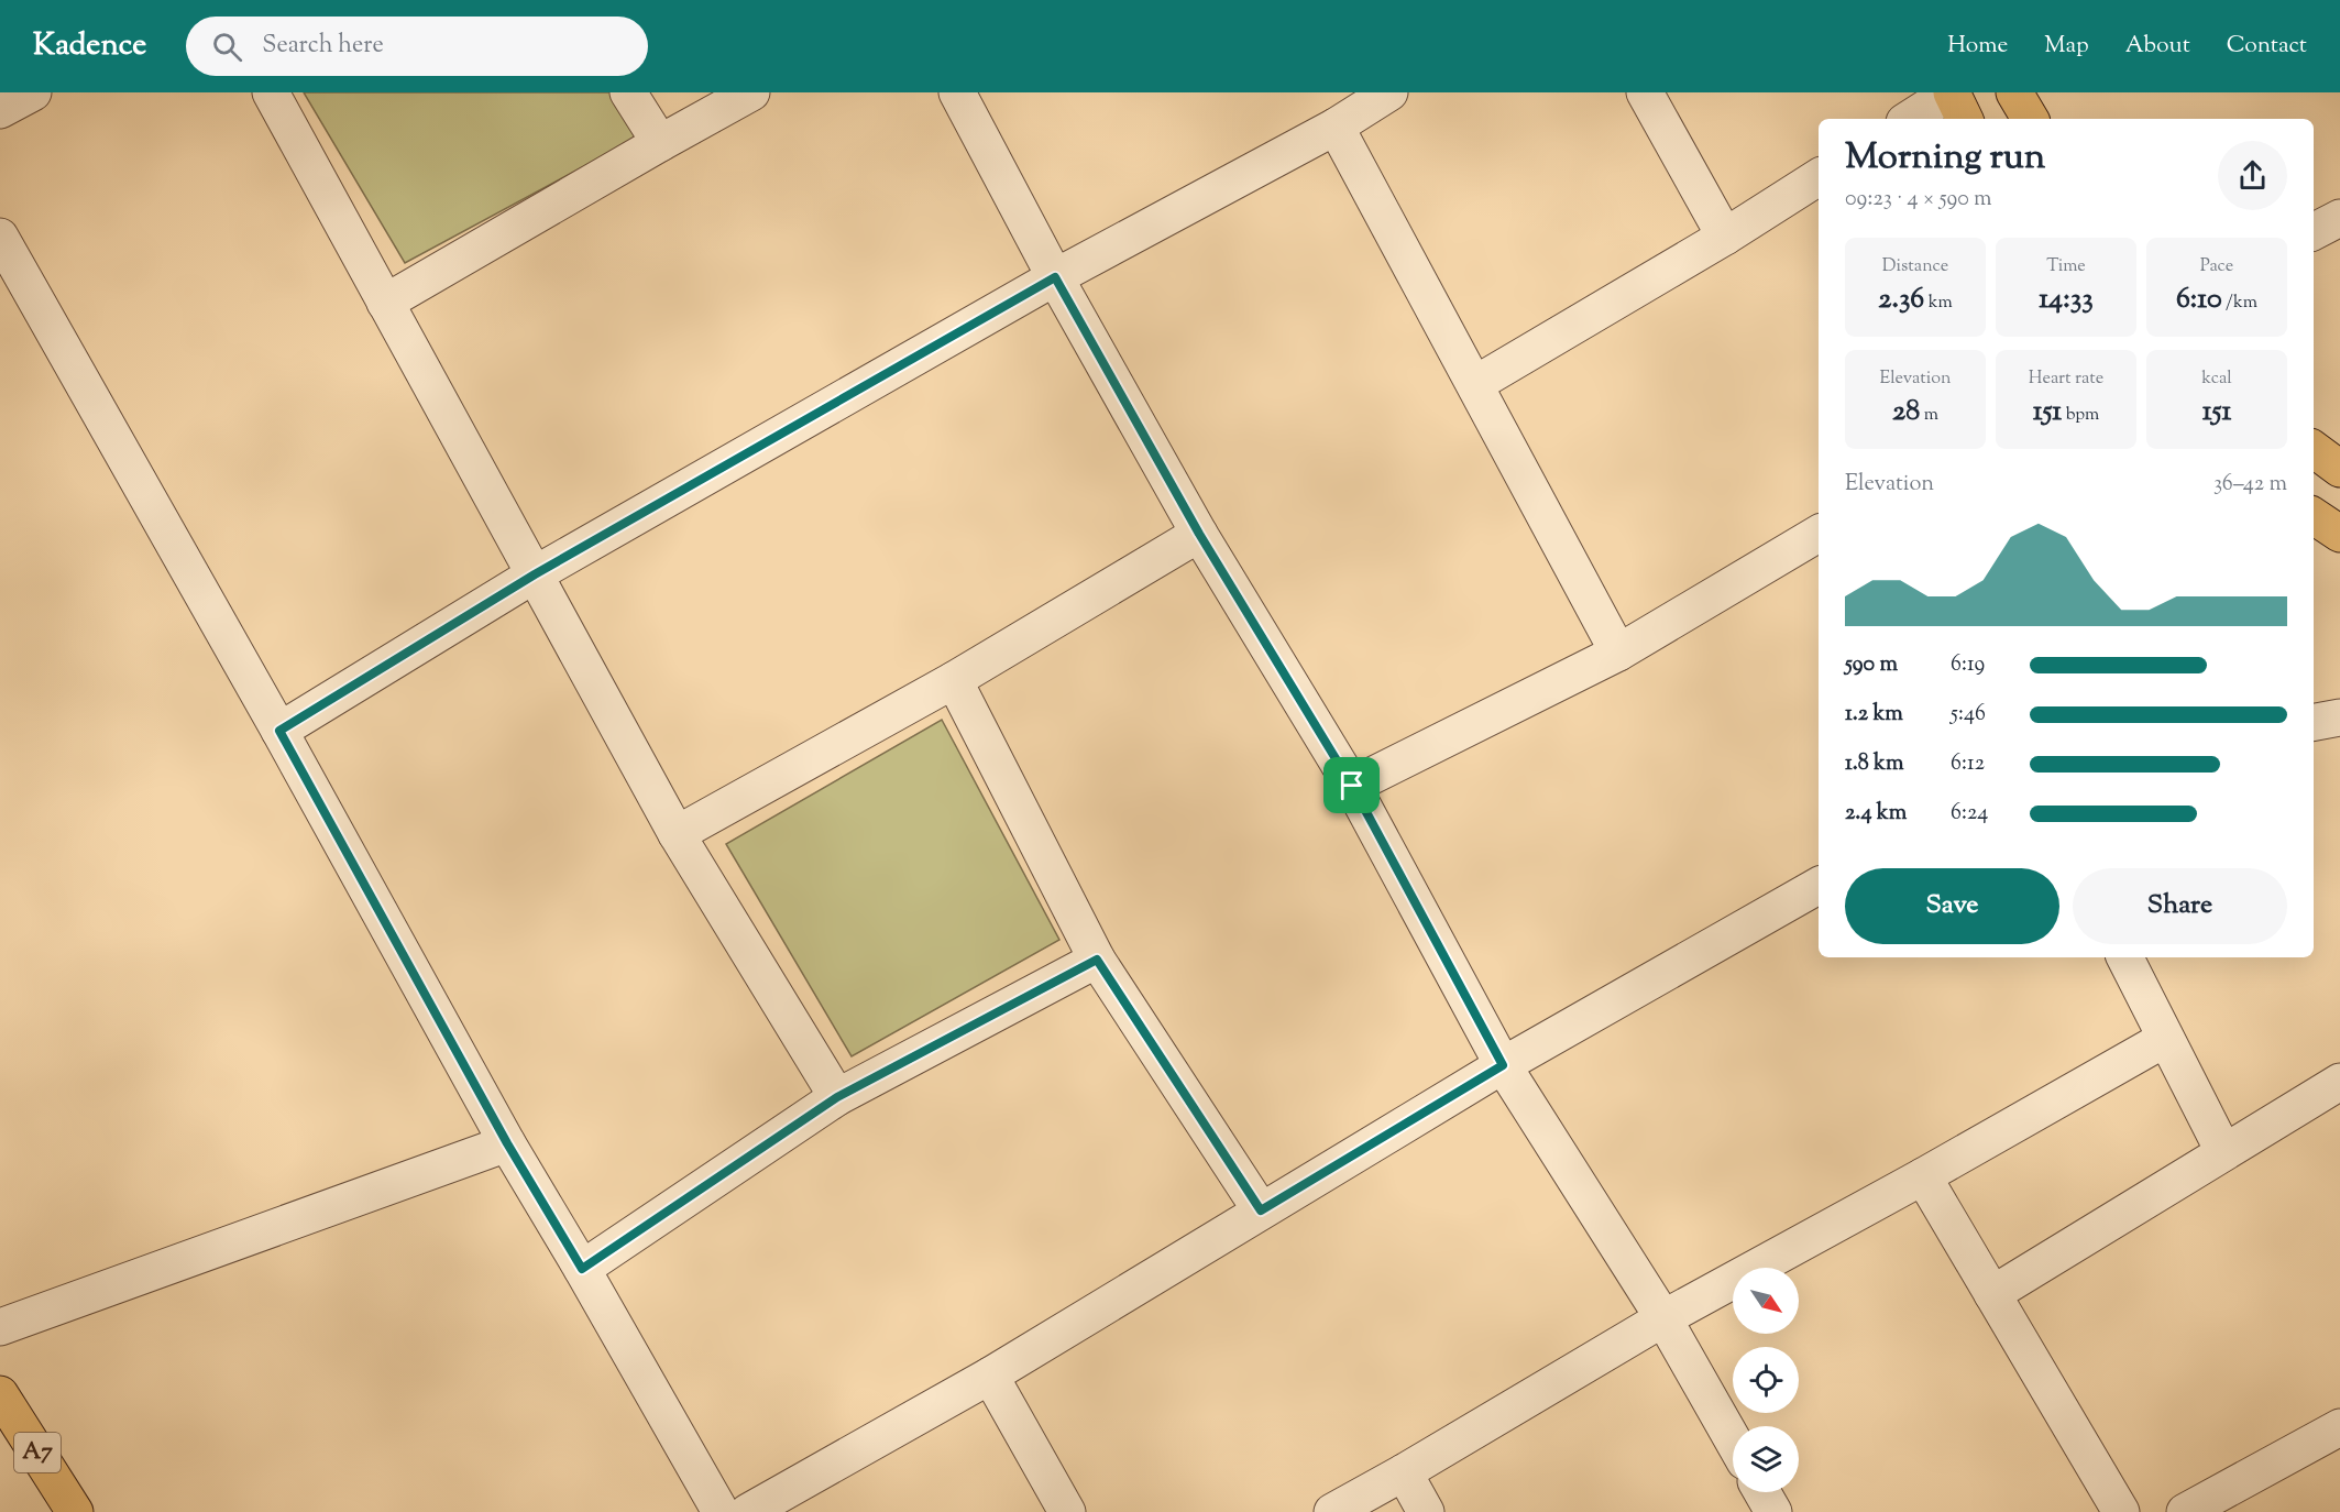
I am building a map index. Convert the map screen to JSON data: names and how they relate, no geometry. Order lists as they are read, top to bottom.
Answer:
{
  "streets": {
    "main road": ["A7"]
  },
  "north": "bottom right",
  "page": {
    "header": "Kadence",
    "search": "Search here",
    "nav": [
      "Home",
      "Map",
      "About",
      "Contact"
    ],
    "heading": ["Morning run", "09:23 · 4 × 590 m"],
    "stats": [
      ["Distance", "2.36 km"],
      ["Time", "14:33"],
      ["Pace", "6:10 /km"],
      ["Elevation", "28 m"],
      ["Heart rate", "151 bpm"],
      ["kcal", "151"]
    ],
    "chart": ["Elevation", "36–42 m"],
    "list": [
      {
        "name": "590 m",
        "note": "6:19"
      },
      {
        "name": "1.2 km",
        "note": "5:46"
      },
      {
        "name": "1.8 km",
        "note": "6:12"
      },
      {
        "name": "2.4 km",
        "note": "6:24"
      }
    ],
    "buttons": ["Save", "Share"]
  }
}
